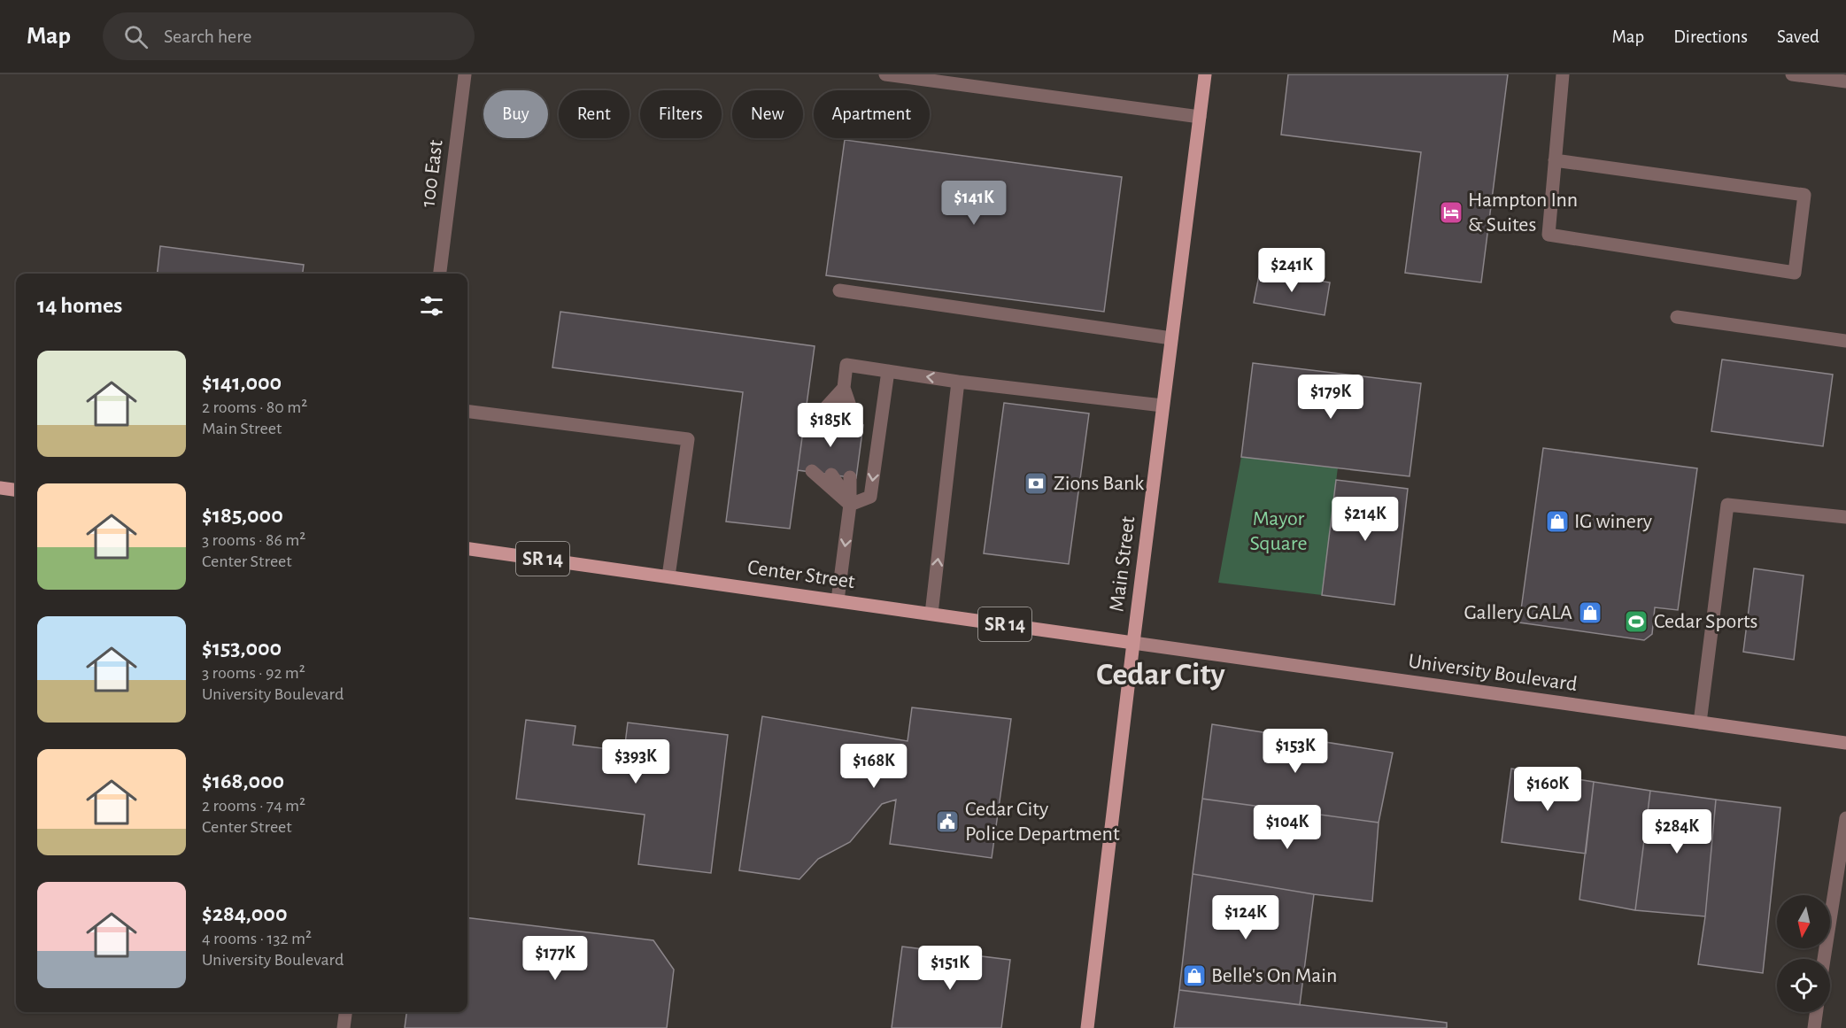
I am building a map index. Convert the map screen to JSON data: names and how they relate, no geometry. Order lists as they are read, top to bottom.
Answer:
{
  "streets": {
    "main road": [
      "SR 14",
      "Main Street",
      "Center Street",
      "University Boulevard"
    ],
    "street": ["100 East"]
  },
  "crossings": [
    ["Main Street", "Center Street"],
    ["Main Street", "University Boulevard"],
    ["Center Street", "University Boulevard"]
  ],
  "districts": ["Cedar City"],
  "parks": ["Mayor Square"],
  "places": {
    "hotel": ["Hampton Inn & Suites"],
    "bank": ["Zions Bank"],
    "shop": ["IG winery", "Gallery GALA", "Belle's On Main"],
    "sports": ["Cedar Sports"],
    "public building": ["Cedar City Police Department"]
  },
  "north": "bottom",
  "page": {
    "header": "Map",
    "search": "Search here",
    "nav": ["Map", "Directions", "Saved"],
    "chip": [
      "Buy",
      "Rent",
      "Filters",
      "New",
      "Apartment"
    ],
    "price": [
      "$141K",
      "$241K",
      "$179K",
      "$185K",
      "$214K",
      "$153K",
      "$393K",
      "$168K",
      "$160K",
      "$104K",
      "$284K",
      "$124K",
      "$177K",
      "$151K"
    ],
    "heading": "14 homes",
    "list": [
      {
        "name": "$141,000",
        "note": "2 rooms · 80 m² · Main Street"
      },
      {
        "name": "$185,000",
        "note": "3 rooms · 86 m² · Center Street"
      },
      {
        "name": "$153,000",
        "note": "3 rooms · 92 m² · University Boulevard"
      },
      {
        "name": "$168,000",
        "note": "2 rooms · 74 m² · Center Street"
      },
      {
        "name": "$284,000",
        "note": "4 rooms · 132 m² · University Boulevard"
      }
    ]
  }
}
